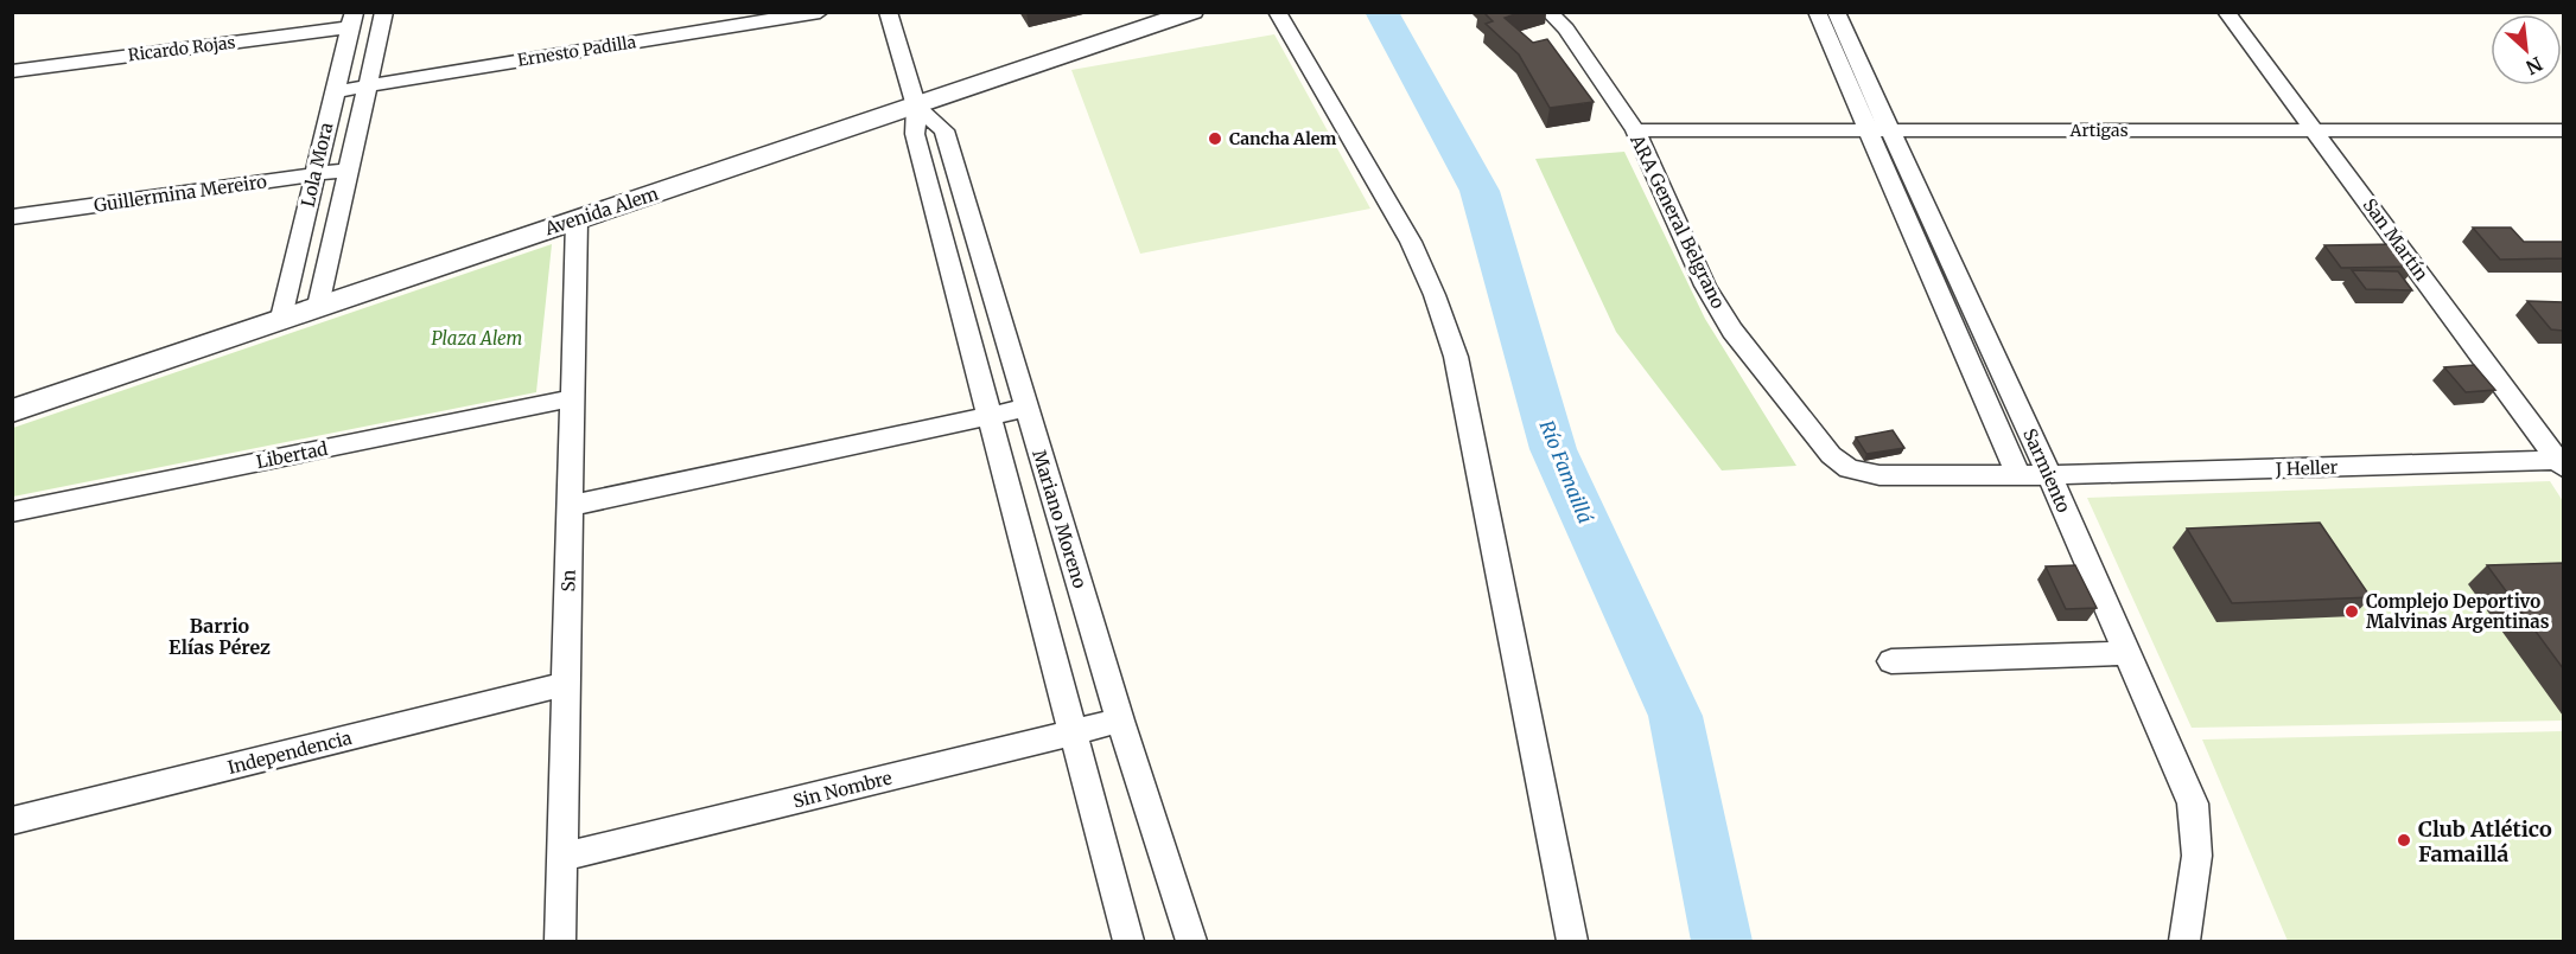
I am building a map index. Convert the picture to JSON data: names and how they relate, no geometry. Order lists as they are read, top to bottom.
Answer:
{
  "streets": {
    "street": [
      "Ricardo Rojas",
      "Ernesto Padilla",
      "Artigas",
      "Lola Mora",
      "Guillermina Mereiro",
      "Avenida Alem",
      "ARA General Belgrano",
      "San Martín",
      "Libertad",
      "J Heller",
      "Sarmiento",
      "Mariano Moreno",
      "Sn",
      "Independencia",
      "Sin Nombre"
    ]
  },
  "crossings": [
    ["Ricardo Rojas", "Lola Mora"],
    ["Ernesto Padilla", "Lola Mora"],
    ["Artigas", "ARA General Belgrano"],
    ["Artigas", "San Martín"],
    ["Artigas", "Sarmiento"],
    ["Lola Mora", "Guillermina Mereiro"],
    ["Lola Mora", "Avenida Alem"],
    ["Avenida Alem", "Mariano Moreno"],
    ["Avenida Alem", "Sn"],
    ["ARA General Belgrano", "J Heller"],
    ["ARA General Belgrano", "Sarmiento"],
    ["San Martín", "J Heller"],
    ["Libertad", "Sn"],
    ["J Heller", "Sarmiento"],
    ["Mariano Moreno", "Sin Nombre"],
    ["Sn", "Independencia"],
    ["Sn", "Sin Nombre"]
  ],
  "districts": ["Barrio Elías Pérez"],
  "water": ["Río Famaillá"],
  "parks": ["Plaza Alem"],
  "places": ["Cancha Alem", "Complejo Deportivo Malvinas Argentinas", "Club Atlético Famaillá"],
  "north": "bottom right"
}
